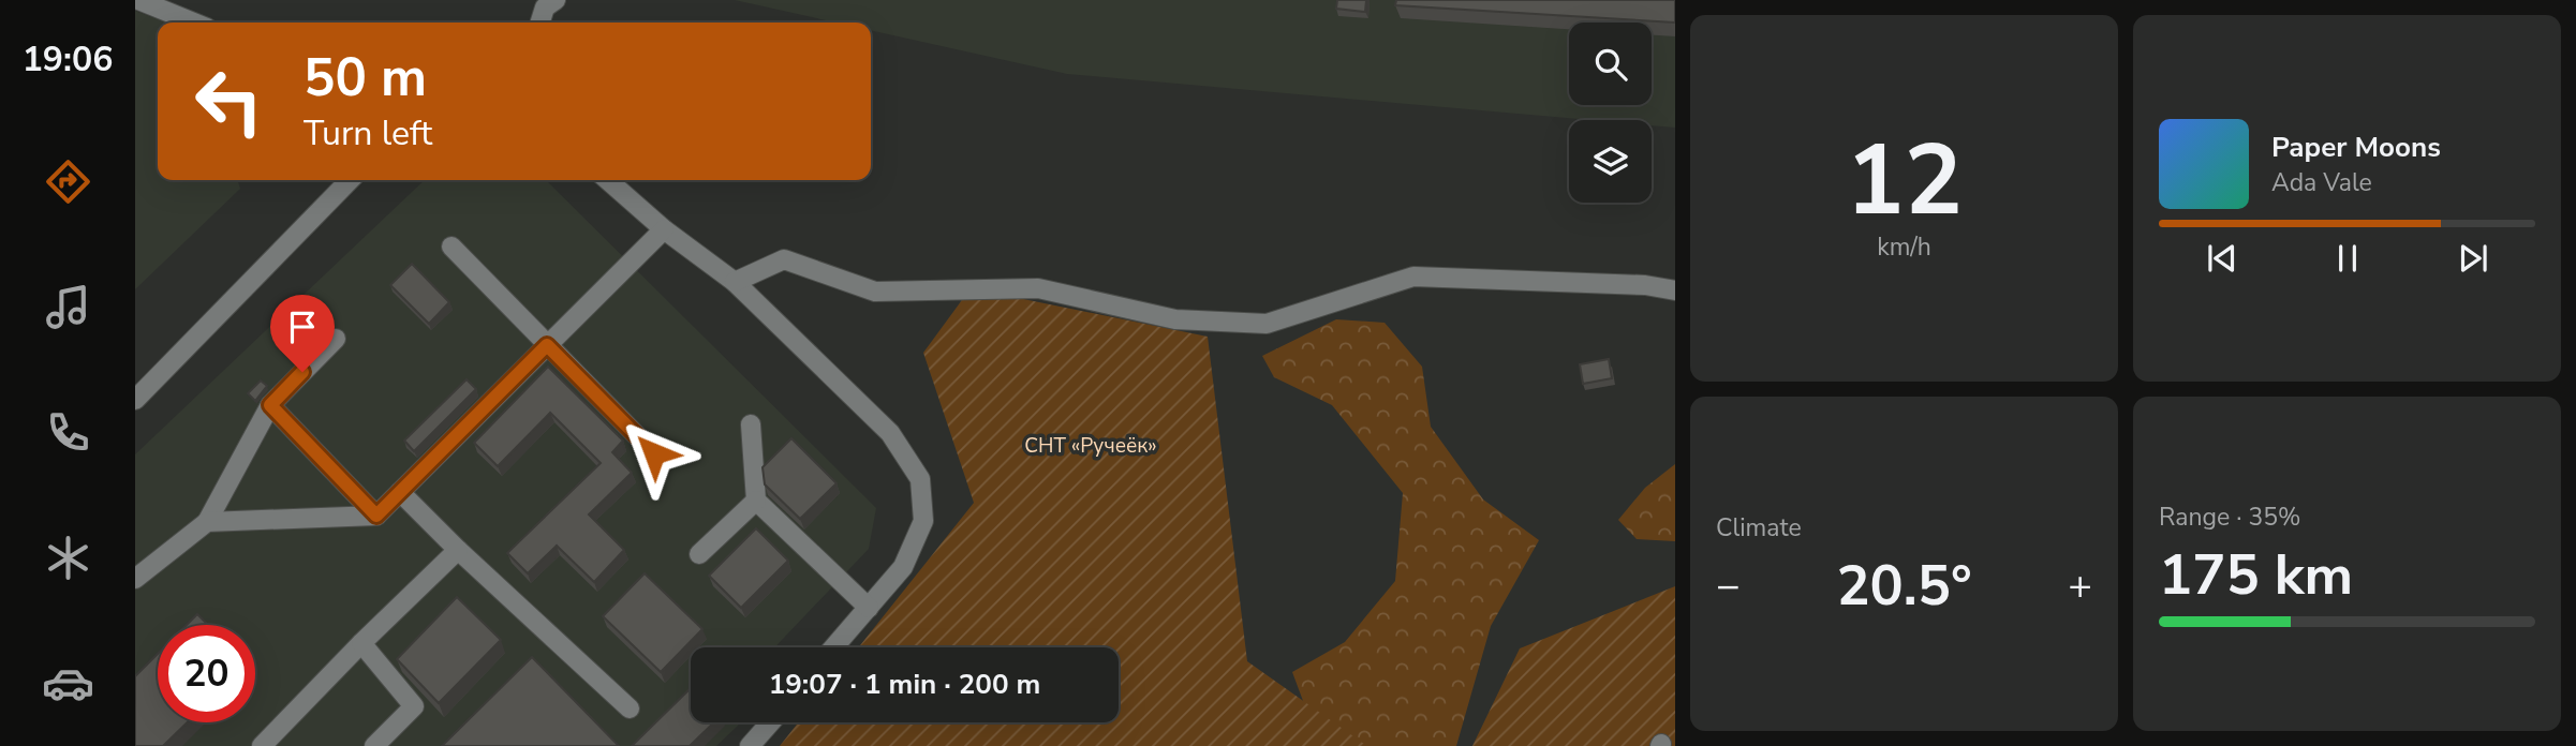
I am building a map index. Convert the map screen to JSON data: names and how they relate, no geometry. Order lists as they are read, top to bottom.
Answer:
{
  "parks": ["СНТ «Ручеёк»"],
  "page": {
    "tabs": "19:06",
    "tile": [
      ["12", "km/h"],
      "Climate",
      ["Range · 35%", "175 km"]
    ],
    "turn": ["50 m", "Turn left"],
    "song": ["Paper Moons", "Ada Vale"],
    "heat": ["−", "20.5°", "+"],
    "limit": "20",
    "trip": "19:07 · 1 min · 200 m"
  }
}
